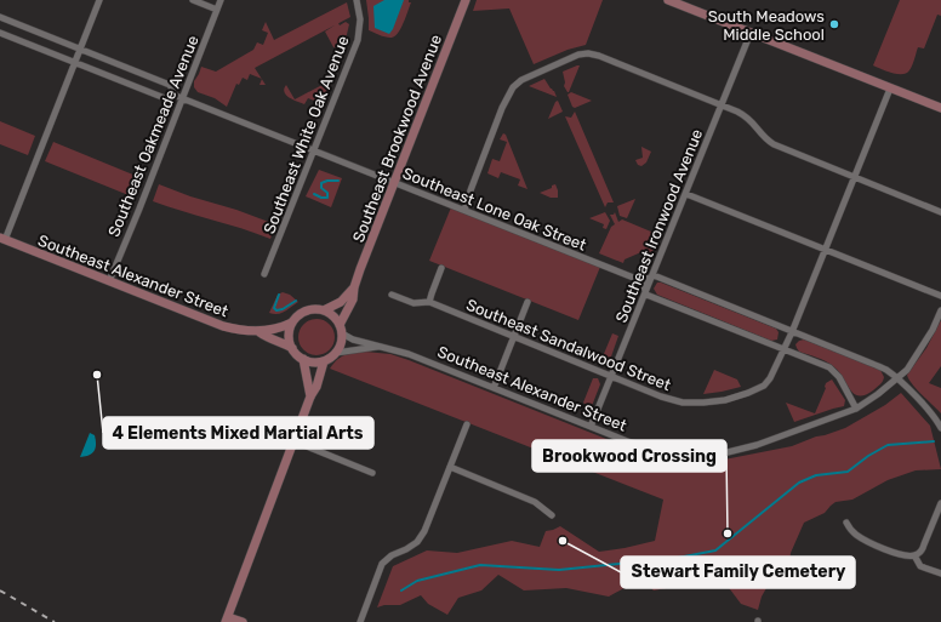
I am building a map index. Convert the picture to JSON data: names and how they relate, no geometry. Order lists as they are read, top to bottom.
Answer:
{
  "streets": {
    "street": [
      "Southeast White Oak Avenue",
      "Southeast Oakmeade Avenue",
      "Southeast Brookwood Avenue",
      "Southeast Lone Oak Street",
      "Southeast Ironwood Avenue",
      "Southeast Alexander Street",
      "Southeast Sandalwood Street"
    ]
  },
  "crossings": [
    ["Southeast White Oak Avenue", "Southeast Lone Oak Street"],
    ["Southeast Oakmeade Avenue", "Southeast Lone Oak Street"],
    ["Southeast Oakmeade Avenue", "Southeast Alexander Street"],
    ["Southeast Brookwood Avenue", "Southeast Lone Oak Street"],
    ["Southeast Brookwood Avenue", "Southeast Alexander Street"],
    ["Southeast Ironwood Avenue", "Southeast Alexander Street"],
    ["Southeast Ironwood Avenue", "Southeast Sandalwood Street"]
  ],
  "places": [
    "South Meadows Middle School",
    "4 Elements Mixed Martial Arts",
    "Brookwood Crossing",
    "Stewart Family Cemetery"
  ]
}
